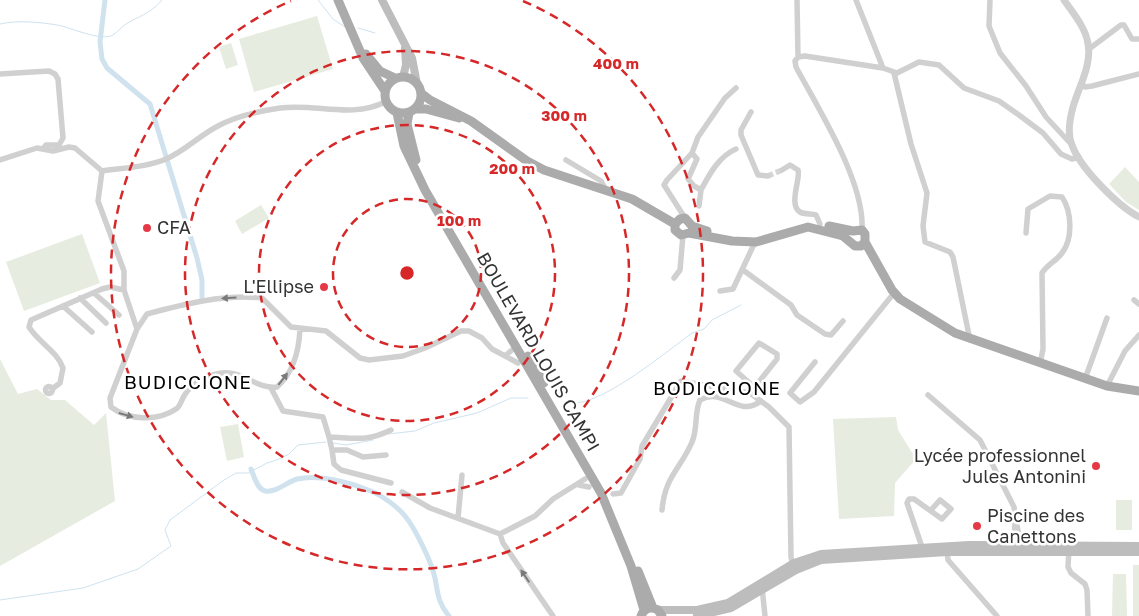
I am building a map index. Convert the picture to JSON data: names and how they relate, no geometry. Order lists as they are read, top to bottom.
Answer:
{
  "streets": {
    "main road": ["BOULEVARD LOUIS CAMPI"]
  },
  "districts": ["BUDICCIONE", "BODICCIONE"],
  "places": [
    "CFA",
    "L'Ellipse",
    "Lycée professionnel Jules Antonini",
    "Piscine des Canettons"
  ],
  "rings": [
    "400 m",
    "300 m",
    "200 m",
    "100 m"
  ]
}
